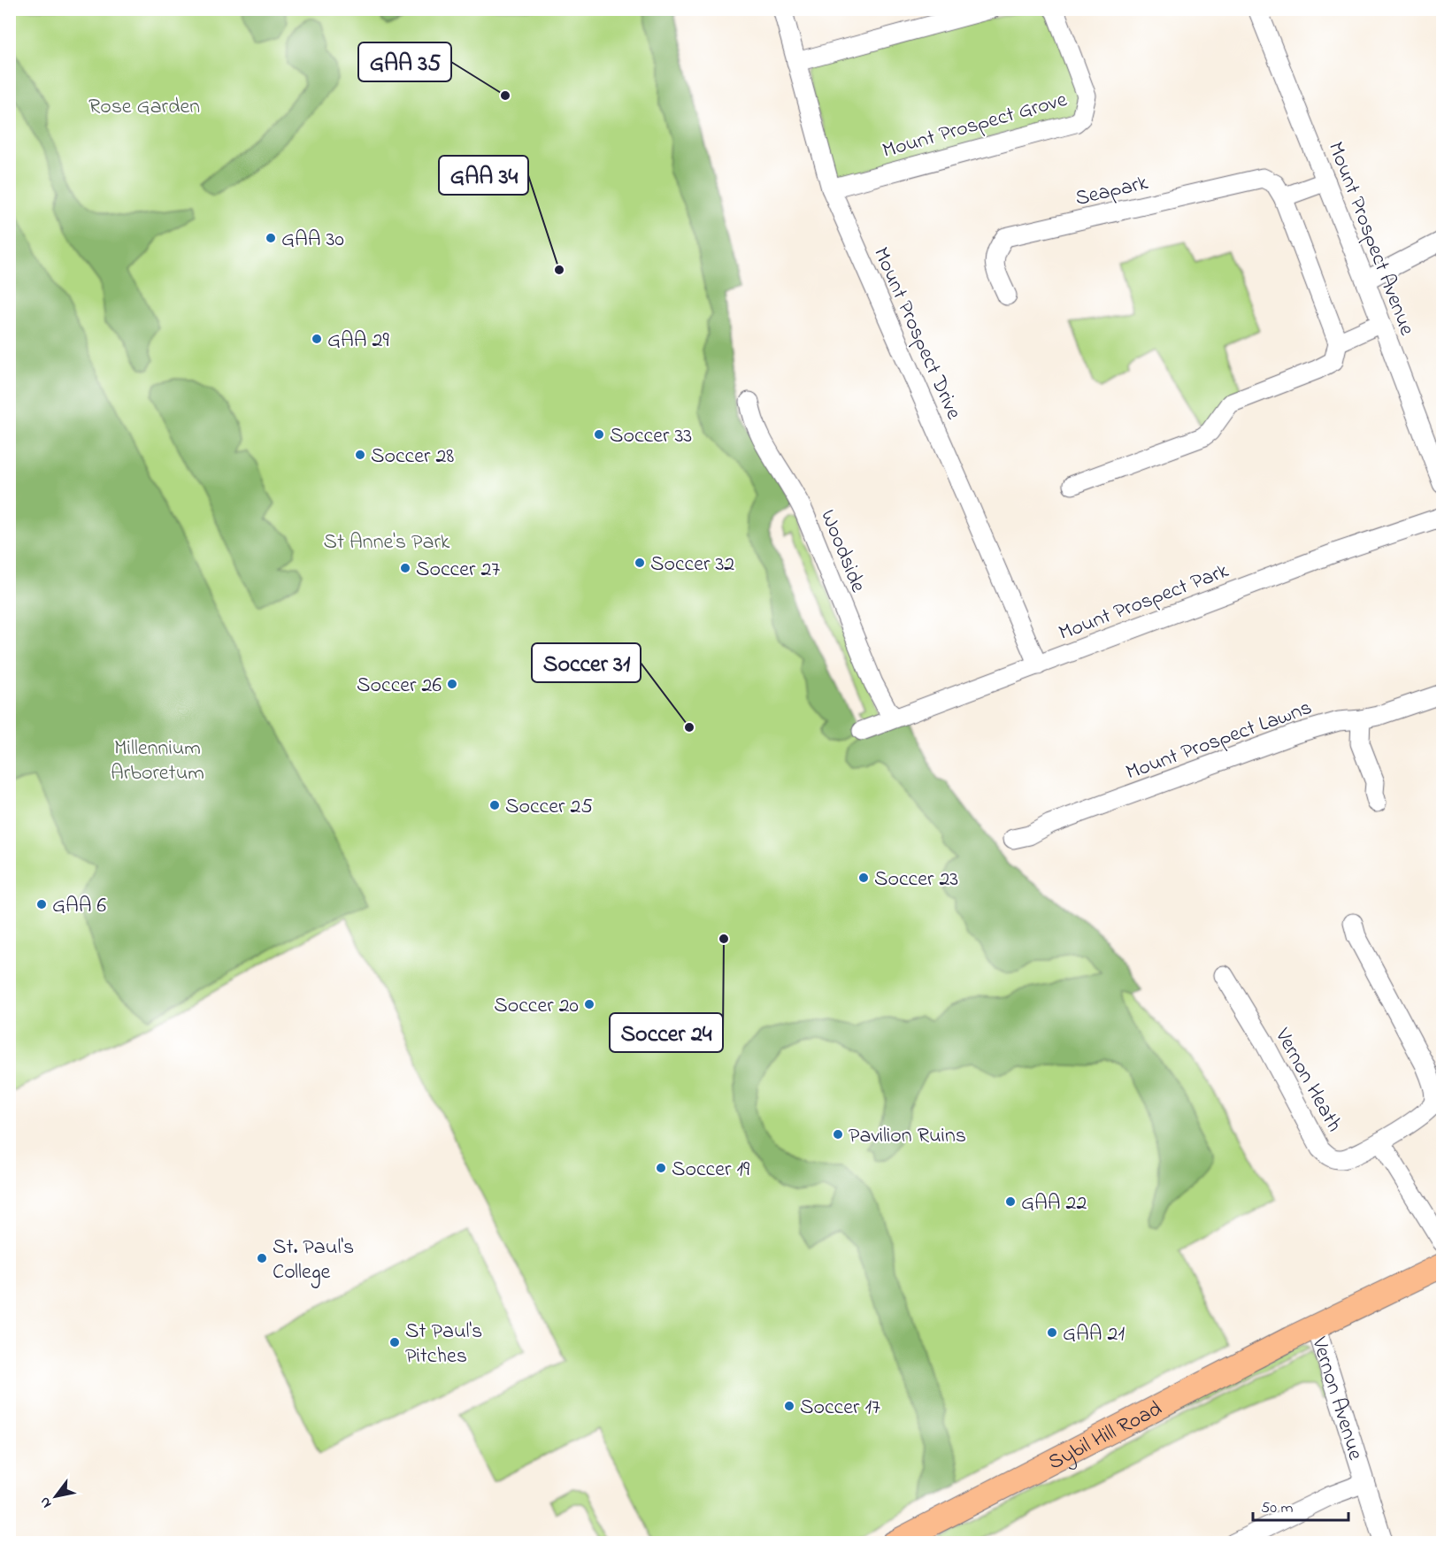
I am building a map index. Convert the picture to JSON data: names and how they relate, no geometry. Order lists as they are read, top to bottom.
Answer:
{
  "streets": {
    "main road": ["Vernon Avenue", "Sybil Hill Road"],
    "street": [
      "Mount Prospect Grove",
      "Seapark",
      "Mount Prospect Avenue",
      "Mount Prospect Drive",
      "Woodside",
      "Mount Prospect Park",
      "Mount Prospect Lawns",
      "Vernon Heath"
    ]
  },
  "crossings": [
    ["Mount Prospect Grove", "Mount Prospect Drive"],
    ["Mount Prospect Drive", "Mount Prospect Park"],
    ["Woodside", "Mount Prospect Park"],
    ["Vernon Avenue", "Sybil Hill Road"]
  ],
  "parks": ["Rose Garden", "St Anne's Park", "Millennium Arboretum"],
  "places": [
    "GAA 35",
    "GAA 30",
    "GAA 34",
    "GAA 29",
    "Soccer 33",
    "Soccer 28",
    "Soccer 32",
    "Soccer 27",
    "Soccer 26",
    "Soccer 31",
    "Soccer 25",
    "Soccer 23",
    "GAA 6",
    "Soccer 24",
    "Soccer 20",
    "Pavilion Ruins",
    "Soccer 19",
    "GAA 22",
    "St. Paul's College",
    "GAA 21",
    "St Paul's Pitches",
    "Soccer 17"
  ],
  "scale_bar": "50 m",
  "north": "bottom left"
}
